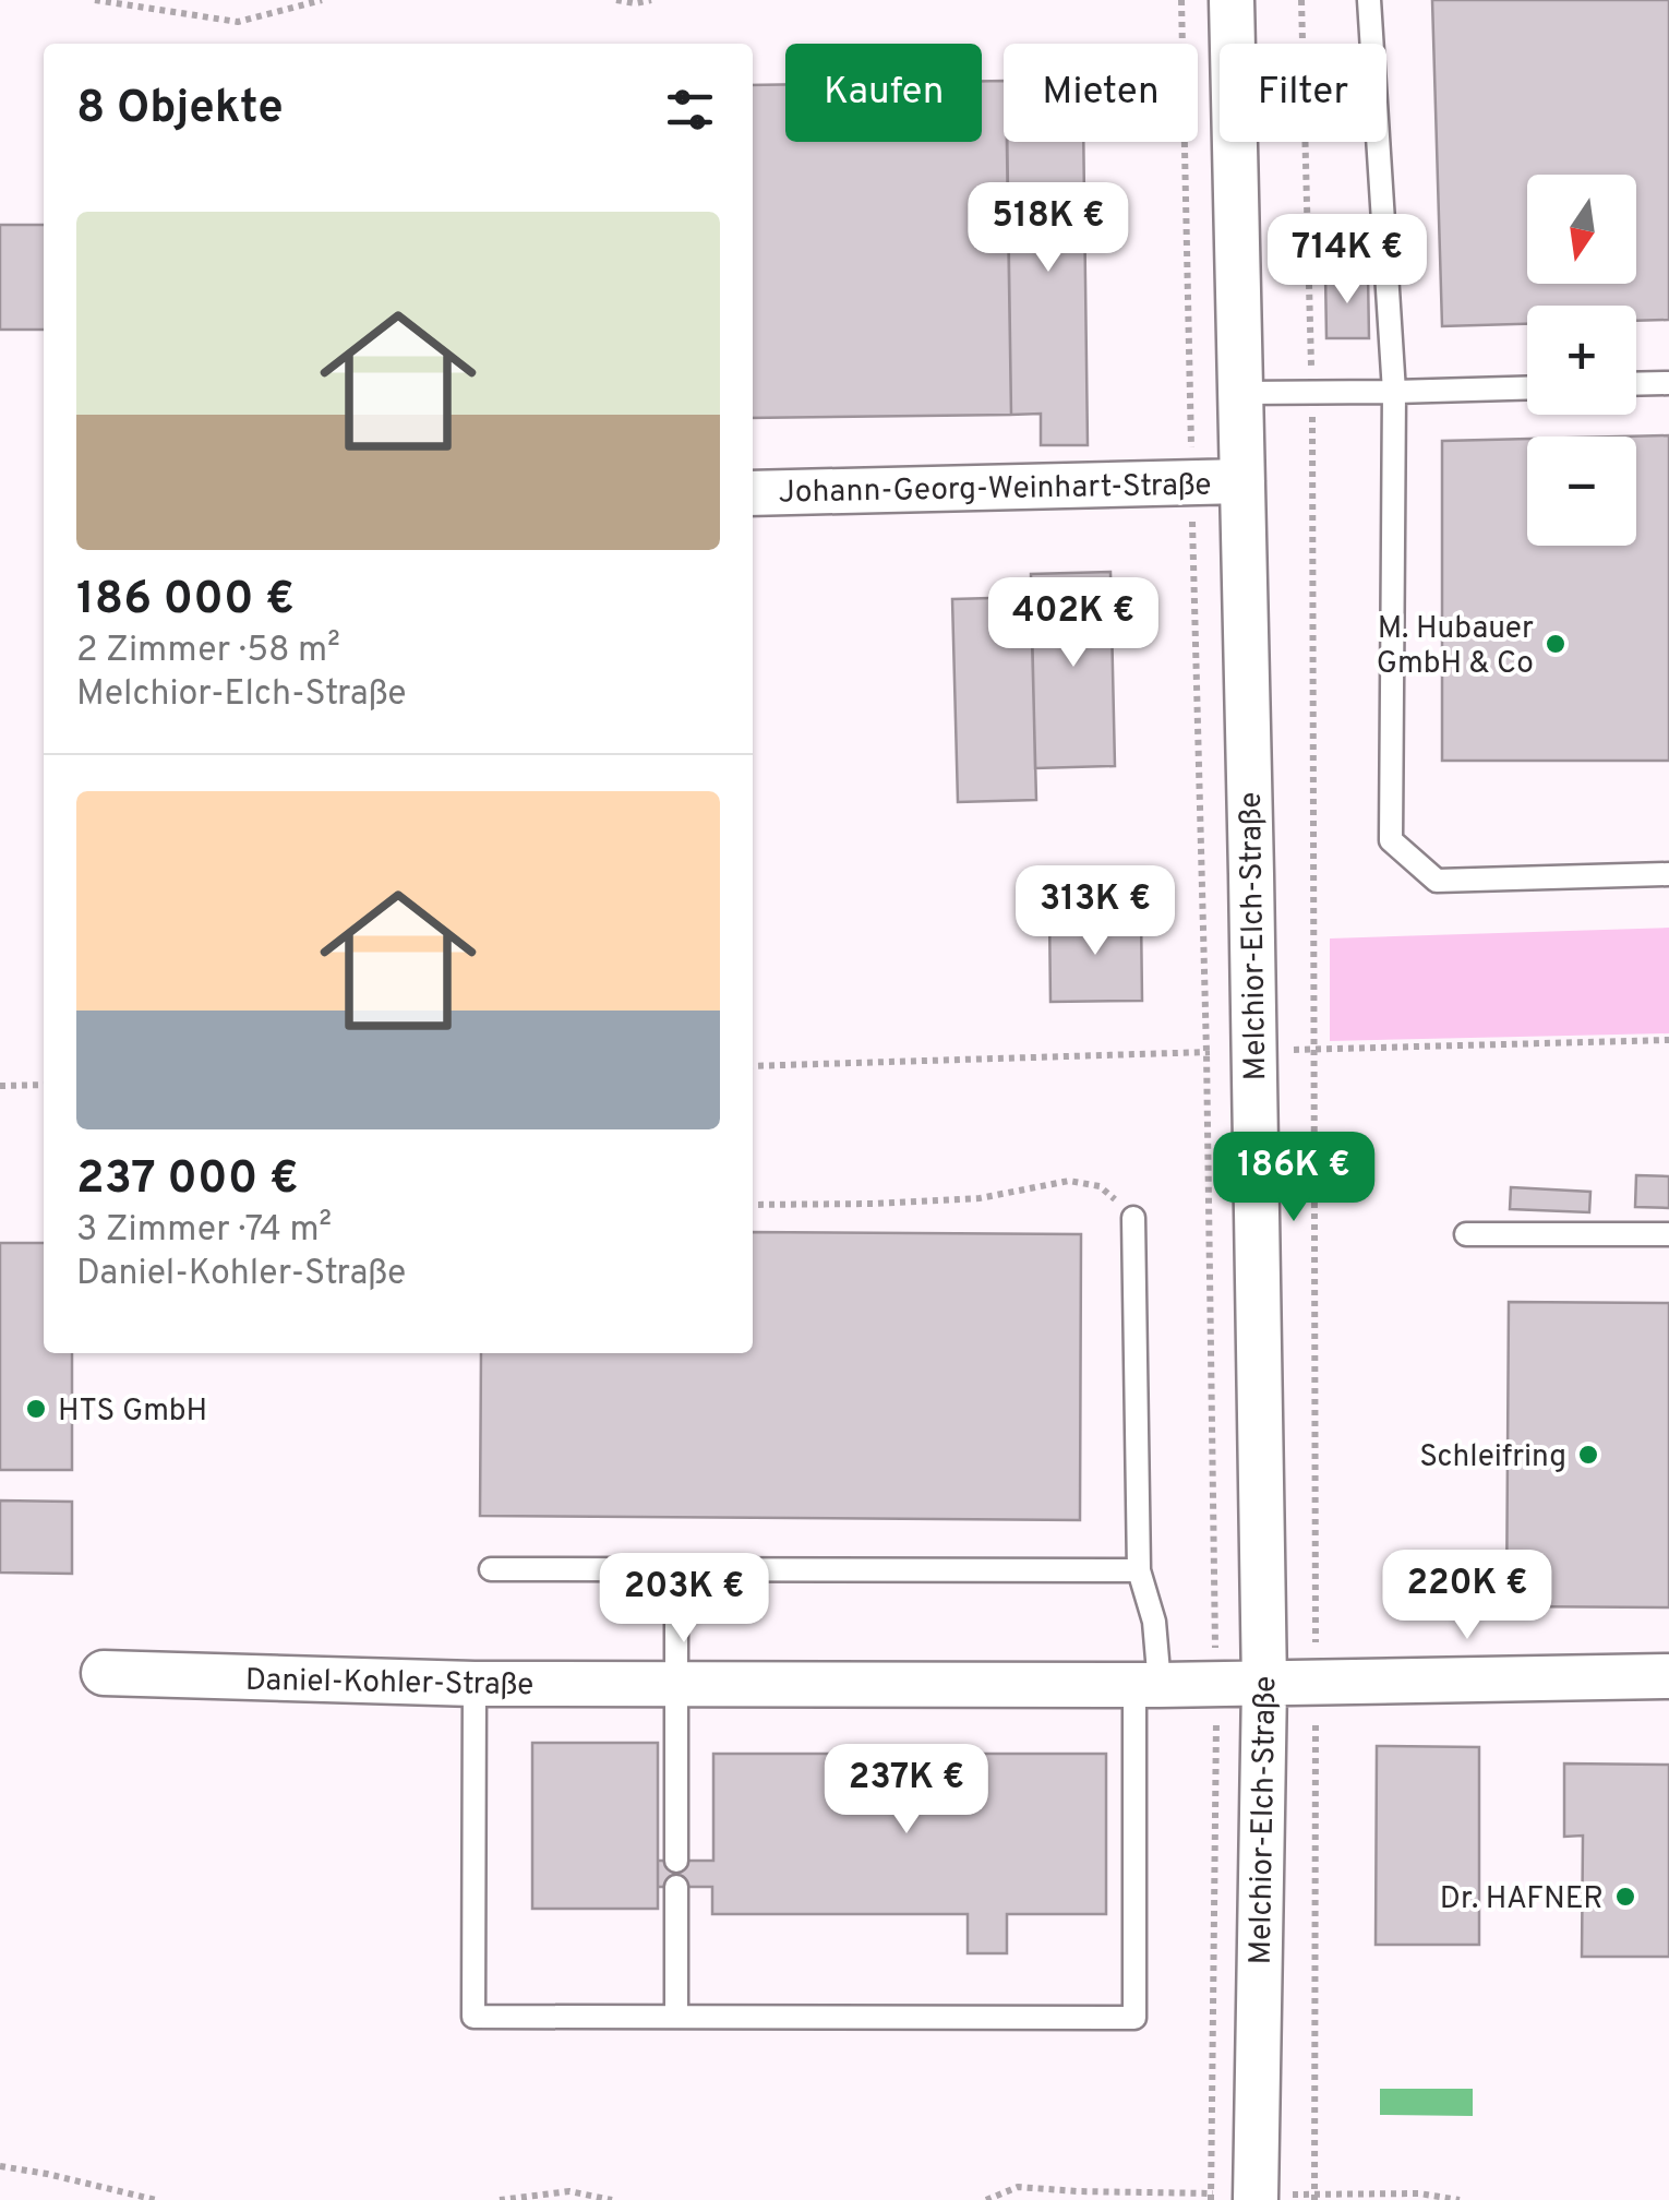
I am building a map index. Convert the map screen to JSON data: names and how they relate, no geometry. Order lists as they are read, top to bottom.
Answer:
{
  "streets": {
    "street": ["Johann-Georg-Weinhart-Straße", "Melchior-Elch-Straße", "Daniel-Kohler-Straße"]
  },
  "crossings": [
    ["Johann-Georg-Weinhart-Straße", "Melchior-Elch-Straße"],
    ["Melchior-Elch-Straße", "Daniel-Kohler-Straße"]
  ],
  "places": [
    "M. Hubauer GmbH & Co",
    "HTS GmbH",
    "Schleifring",
    "Dr. HAFNER"
  ],
  "north": "bottom",
  "page": {
    "chip": ["Kaufen", "Mieten", "Filter"],
    "heading": "8 Objekte",
    "map_buttons": ["+", "−"],
    "list": [
      {
        "name": "186 000 €",
        "note": "2 Zimmer · 58 m² · Melchior-Elch-Straße"
      },
      {
        "name": "237 000 €",
        "note": "3 Zimmer · 74 m² · Daniel-Kohler-Straße"
      }
    ],
    "price": [
      "518K €",
      "714K €",
      "402K €",
      "313K €",
      "186K €",
      "220K €",
      "203K €",
      "237K €"
    ]
  }
}
